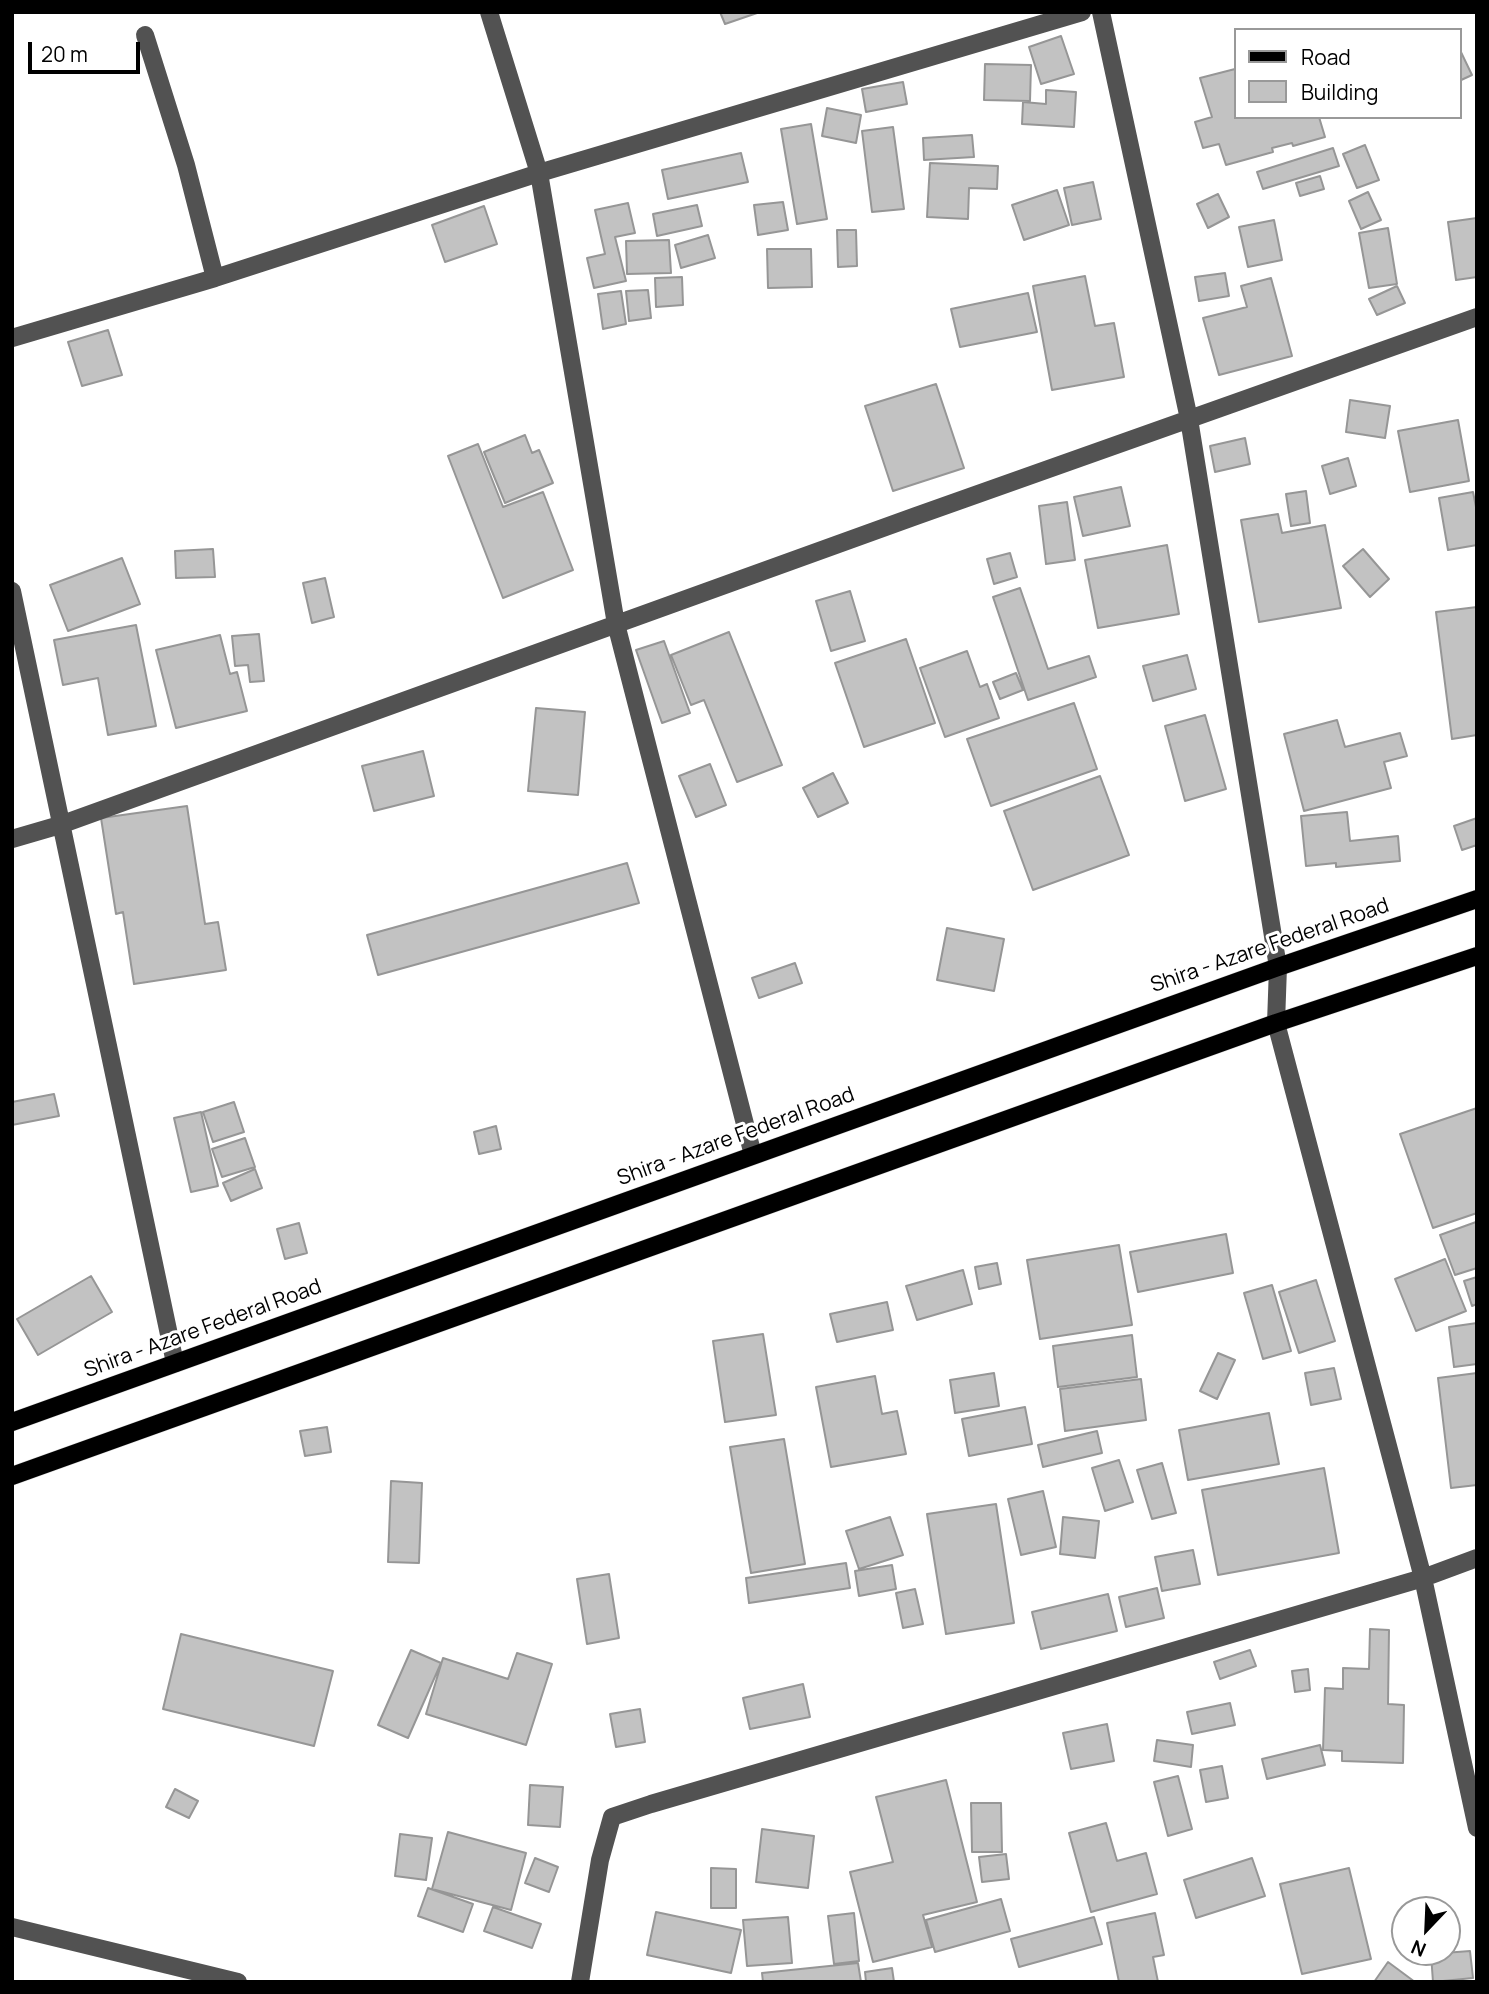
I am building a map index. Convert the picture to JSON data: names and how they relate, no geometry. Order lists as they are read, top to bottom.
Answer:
{
  "streets": {
    "main road": ["Shira - Azare Federal Road"]
  },
  "legend": ["Road", "Building"],
  "scale_bar": "20 m",
  "north": "bottom left"
}
